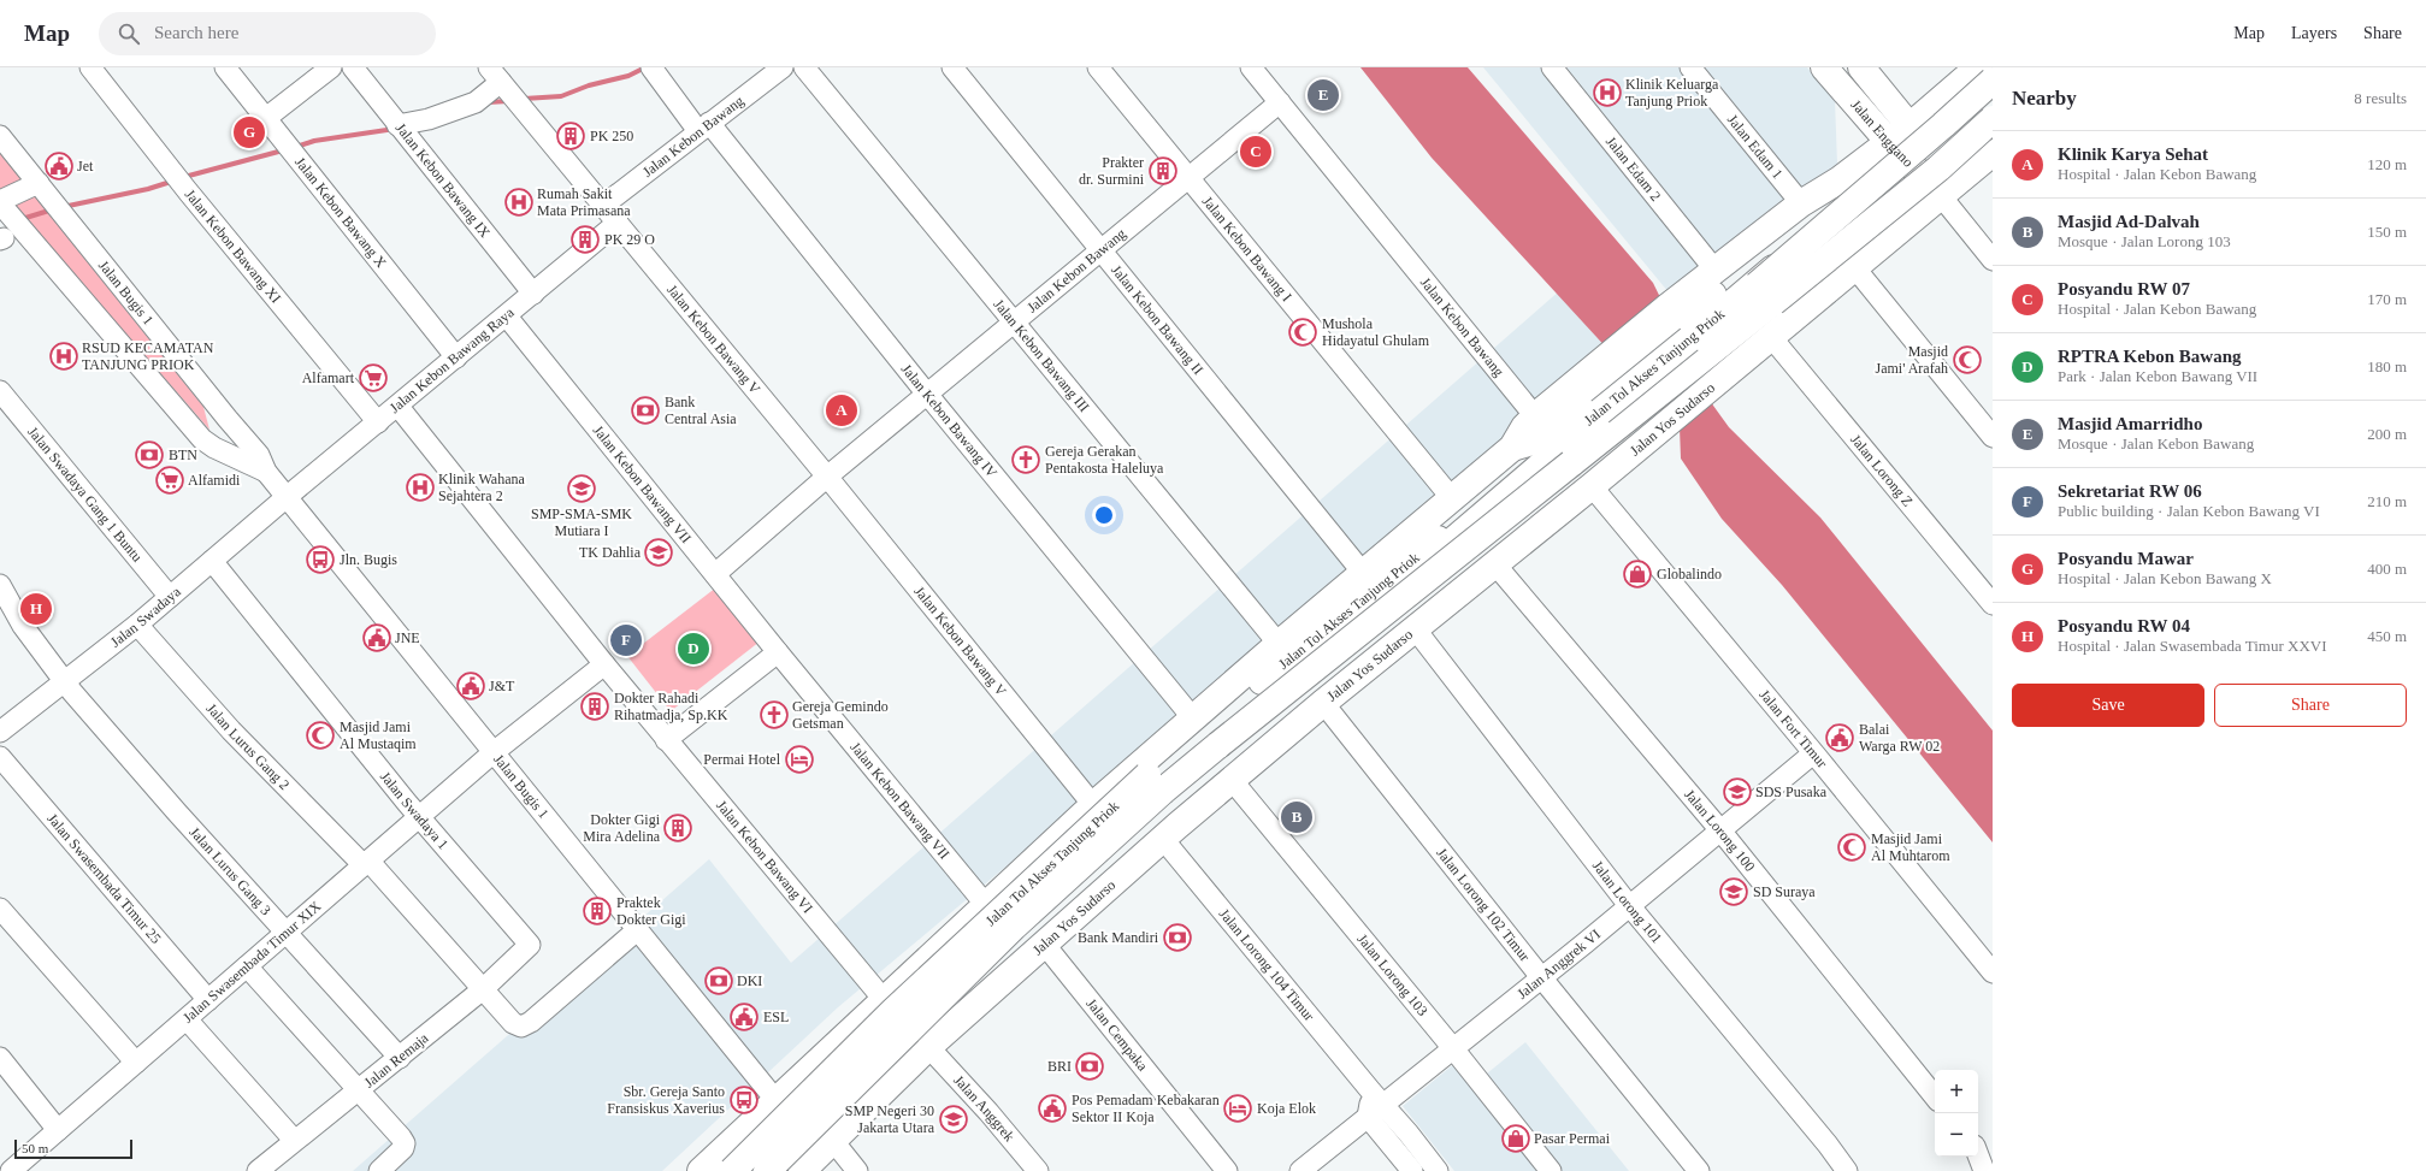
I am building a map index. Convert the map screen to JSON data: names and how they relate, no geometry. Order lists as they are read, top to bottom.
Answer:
{
  "streets": {
    "highway": ["Jalan Enggano", "Jalan Tol Akses Tanjung Priok", "Jalan Yos Sudarso"],
    "street": [
      "Jalan Kebon Bawang",
      "Jalan Edam 1",
      "Jalan Edam 2",
      "Jalan Kebon Bawang IX",
      "Jalan Kebon Bawang X",
      "Jalan Kebon Bawang XI",
      "Jalan Kebon Bawang I",
      "Jalan Bugis 1",
      "Jalan Kebon Bawang II",
      "Jalan Kebon Bawang V",
      "Jalan Kebon Bawang III",
      "Jalan Kebon Bawang Raya",
      "Jalan Kebon Bawang IV",
      "Jalan Lorong Z",
      "Jalan Kebon Bawang VII",
      "Jalan Swadaya Gang 1 Buntu",
      "Jalan Swadaya",
      "Jalan Fort Timur",
      "Jalan Lurus Gang 2",
      "Jalan Swadaya 1",
      "Jalan Lorong 100",
      "Jalan Kebon Bawang VI",
      "Jalan Lurus Gang 3",
      "Jalan Swasembada Timur 25",
      "Jalan Lorong 101",
      "Jalan Lorong 102 Timur",
      "Jalan Swasembada Timur XIX",
      "Jalan Anggrek VI",
      "Jalan Lorong 104 Timur",
      "Jalan Lorong 103",
      "Jalan Cempaka",
      "Jalan Remaja",
      "Jalan Anggrek"
    ]
  },
  "crossings": [
    ["Jalan Enggano", "Jalan Yos Sudarso"],
    ["Jalan Kebon Bawang", "Jalan Kebon Bawang I"],
    ["Jalan Kebon Bawang", "Jalan Kebon Bawang II"],
    ["Jalan Kebon Bawang", "Jalan Kebon Bawang V"],
    ["Jalan Kebon Bawang", "Jalan Kebon Bawang III"],
    ["Jalan Kebon Bawang", "Jalan Kebon Bawang IV"],
    ["Jalan Kebon Bawang IX", "Jalan Kebon Bawang Raya"],
    ["Jalan Kebon Bawang X", "Jalan Kebon Bawang Raya"],
    ["Jalan Kebon Bawang XI", "Jalan Kebon Bawang Raya"],
    ["Jalan Bugis 1", "Jalan Kebon Bawang Raya"],
    ["Jalan Bugis 1", "Jalan Swadaya"],
    ["Jalan Bugis 1", "Jalan Lurus Gang 2"],
    ["Jalan Bugis 1", "Jalan Swasembada Timur XIX"],
    ["Jalan Kebon Bawang V", "Jalan Kebon Bawang Raya"],
    ["Jalan Kebon Bawang Raya", "Jalan Kebon Bawang VII"],
    ["Jalan Kebon Bawang Raya", "Jalan Swadaya"],
    ["Jalan Kebon Bawang Raya", "Jalan Kebon Bawang VI"],
    ["Jalan Yos Sudarso", "Jalan Lorong Z"],
    ["Jalan Yos Sudarso", "Jalan Fort Timur"],
    ["Jalan Yos Sudarso", "Jalan Lorong 100"],
    ["Jalan Yos Sudarso", "Jalan Kebon Bawang VI"],
    ["Jalan Yos Sudarso", "Jalan Lorong 101"],
    ["Jalan Yos Sudarso", "Jalan Lorong 102 Timur"],
    ["Jalan Yos Sudarso", "Jalan Lorong 104 Timur"],
    ["Jalan Yos Sudarso", "Jalan Lorong 103"],
    ["Jalan Yos Sudarso", "Jalan Cempaka"],
    ["Jalan Yos Sudarso", "Jalan Anggrek"],
    ["Jalan Swadaya Gang 1 Buntu", "Jalan Swadaya"],
    ["Jalan Swadaya", "Jalan Lurus Gang 2"],
    ["Jalan Swadaya", "Jalan Swadaya 1"],
    ["Jalan Swadaya", "Jalan Lurus Gang 3"],
    ["Jalan Fort Timur", "Jalan Anggrek VI"],
    ["Jalan Lurus Gang 2", "Jalan Swasembada Timur XIX"],
    ["Jalan Lurus Gang 2", "Jalan Remaja"],
    ["Jalan Swadaya 1", "Jalan Swasembada Timur XIX"],
    ["Jalan Swadaya 1", "Jalan Remaja"],
    ["Jalan Lorong 100", "Jalan Anggrek VI"],
    ["Jalan Kebon Bawang VI", "Jalan Anggrek"],
    ["Jalan Lurus Gang 3", "Jalan Swasembada Timur XIX"],
    ["Jalan Lurus Gang 3", "Jalan Remaja"],
    ["Jalan Swasembada Timur 25", "Jalan Swasembada Timur XIX"],
    ["Jalan Lorong 101", "Jalan Anggrek VI"],
    ["Jalan Lorong 102 Timur", "Jalan Anggrek VI"],
    ["Jalan Anggrek VI", "Jalan Lorong 104 Timur"],
    ["Jalan Anggrek VI", "Jalan Lorong 103"]
  ],
  "places": {
    "hospital": [
      "Klinik Keluarga Tanjung Priok",
      "Rumah Sakit Mata Primasana",
      "RSUD KECAMATAN TANJUNG PRIOK",
      "Klinik Wahana Sejahtera 2"
    ],
    "building": [
      "PK 250",
      "Prakter dr. Surmini",
      "PK 29 O",
      "Dokter Rahadi Rihatmadja, Sp.KK",
      "Dokter Gigi Mira Adelina",
      "Praktek Dokter Gigi"
    ],
    "public building": [
      "Jet",
      "JNE",
      "J&T",
      "Balai Warga RW 02",
      "ESL",
      "Pos Pemadam Kebakaran Sektor II Koja"
    ],
    "mosque": [
      "Mushola Hidayatul Ghulam",
      "Masjid Jami' Arafah",
      "Masjid Jami Al Mustaqim",
      "Masjid Jami Al Muhtarom"
    ],
    "supermarket": ["Alfamart", "Alfamidi"],
    "bank": [
      "Bank Central Asia",
      "BTN",
      "Bank Mandiri",
      "DKI",
      "BRI"
    ],
    "church": ["Gereja Gerakan Pentakosta Haleluya", "Gereja Gemindo Getsman"],
    "school or university": [
      "SMP-SMA-SMK Mutiara I",
      "TK Dahlia",
      "SDS Pusaka",
      "SD Suraya",
      "SMP Negeri 30 Jakarta Utara"
    ],
    "bus stop": ["Jln. Bugis", "Sbr. Gereja Santo Fransiskus Xaverius"],
    "shop": ["Globalindo", "Pasar Permai"],
    "hotel": ["Permai Hotel", "Koja Elok"]
  },
  "scale_bar": "50 m",
  "page": {
    "header": "Map",
    "search": "Search here",
    "nav": ["Map", "Layers", "Share"],
    "heading": ["Nearby", "8 results"],
    "pins": [
      "E",
      "G",
      "C",
      "A",
      "H",
      "F",
      "D",
      "B"
    ],
    "list": [
      {
        "mark": "A",
        "name": "Klinik Karya Sehat",
        "note": "Hospital · Jalan Kebon Bawang",
        "value": "120 m"
      },
      {
        "mark": "B",
        "name": "Masjid Ad-Dalvah",
        "note": "Mosque · Jalan Lorong 103",
        "value": "150 m"
      },
      {
        "mark": "C",
        "name": "Posyandu RW 07",
        "note": "Hospital · Jalan Kebon Bawang",
        "value": "170 m"
      },
      {
        "mark": "D",
        "name": "RPTRA Kebon Bawang",
        "note": "Park · Jalan Kebon Bawang VII",
        "value": "180 m"
      },
      {
        "mark": "E",
        "name": "Masjid Amarridho",
        "note": "Mosque · Jalan Kebon Bawang",
        "value": "200 m"
      },
      {
        "mark": "F",
        "name": "Sekretariat RW 06",
        "note": "Public building · Jalan Kebon Bawang VI",
        "value": "210 m"
      },
      {
        "mark": "G",
        "name": "Posyandu Mawar",
        "note": "Hospital · Jalan Kebon Bawang X",
        "value": "400 m"
      },
      {
        "mark": "H",
        "name": "Posyandu RW 04",
        "note": "Hospital · Jalan Swasembada Timur XXVI",
        "value": "450 m"
      }
    ],
    "buttons": ["Save", "Share"],
    "map_buttons": ["+", "−"],
    "scale": "50 m"
  }
}
